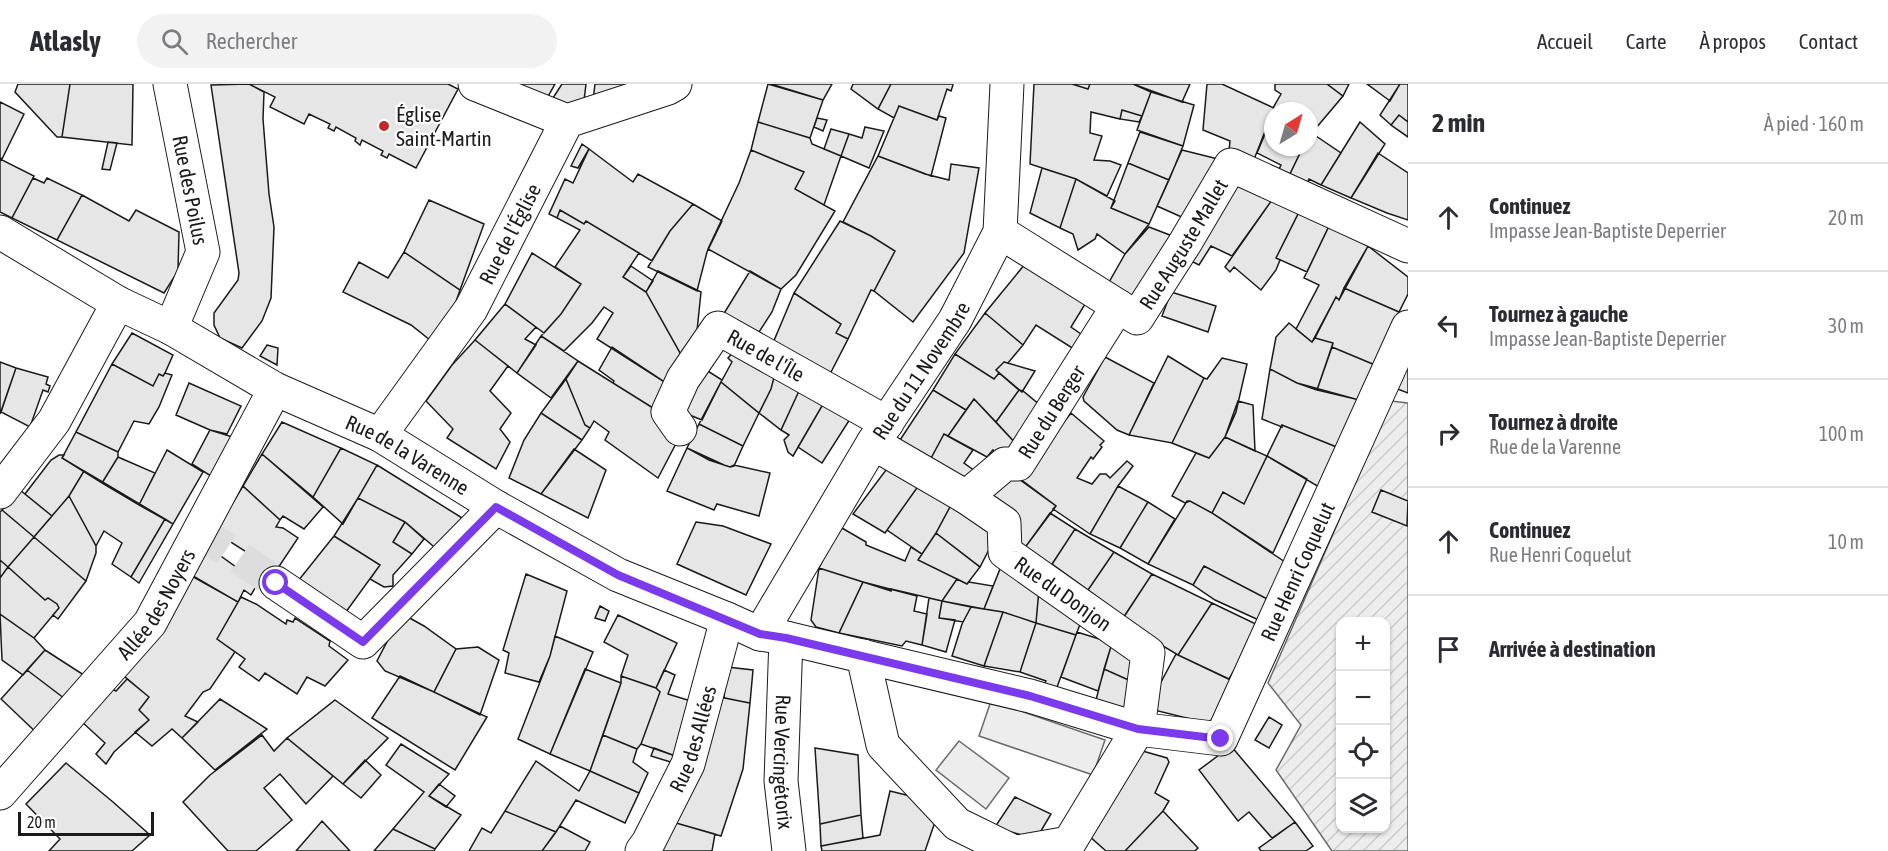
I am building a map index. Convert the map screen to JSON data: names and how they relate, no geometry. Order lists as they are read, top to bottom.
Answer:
{
  "streets": {
    "street": [
      "Rue des Poilus",
      "Rue de l'Église",
      "Rue Auguste Mallet",
      "Rue de l'Île",
      "Rue du 11 Novembre",
      "Rue du Berger",
      "Rue de la Varenne",
      "Rue Henri Coquelut",
      "Rue du Donjon",
      "Allée des Noyers",
      "Rue des Allées",
      "Rue Vercingétorix"
    ]
  },
  "crossings": [
    ["Rue des Poilus", "Rue de la Varenne"],
    ["Rue de l'Église", "Rue de la Varenne"],
    ["Rue Auguste Mallet", "Rue du 11 Novembre"],
    ["Rue Auguste Mallet", "Rue du Berger"],
    ["Rue de l'Île", "Rue du 11 Novembre"],
    ["Rue de l'Île", "Rue du Donjon"],
    ["Rue du 11 Novembre", "Rue de la Varenne"],
    ["Rue du 11 Novembre", "Rue du Donjon"],
    ["Rue du 11 Novembre", "Rue Vercingétorix"],
    ["Rue du Berger", "Rue du Donjon"],
    ["Rue de la Varenne", "Rue Henri Coquelut"],
    ["Rue de la Varenne", "Rue du Donjon"],
    ["Rue de la Varenne", "Allée des Noyers"],
    ["Rue de la Varenne", "Rue des Allées"],
    ["Rue de la Varenne", "Rue Vercingétorix"],
    ["Rue Henri Coquelut", "Rue du Donjon"]
  ],
  "places": ["Église Saint-Martin"],
  "scale_bar": "20 m",
  "north": "top right",
  "page": {
    "header": "Atlasly",
    "search": "Rechercher",
    "nav": [
      "Accueil",
      "Carte",
      "À propos",
      "Contact"
    ],
    "heading": ["2 min", "À pied · 160 m"],
    "list": [
      ["Continuez", "Impasse Jean-Baptiste Deperrier", "20 m"],
      ["Tournez à gauche", "Impasse Jean-Baptiste Deperrier", "30 m"],
      ["Tournez à droite", "Rue de la Varenne", "100 m"],
      ["Continuez", "Rue Henri Coquelut", "10 m"],
      "Arrivée à destination"
    ],
    "map_buttons": ["+", "−"],
    "scale": "20 m"
  }
}
